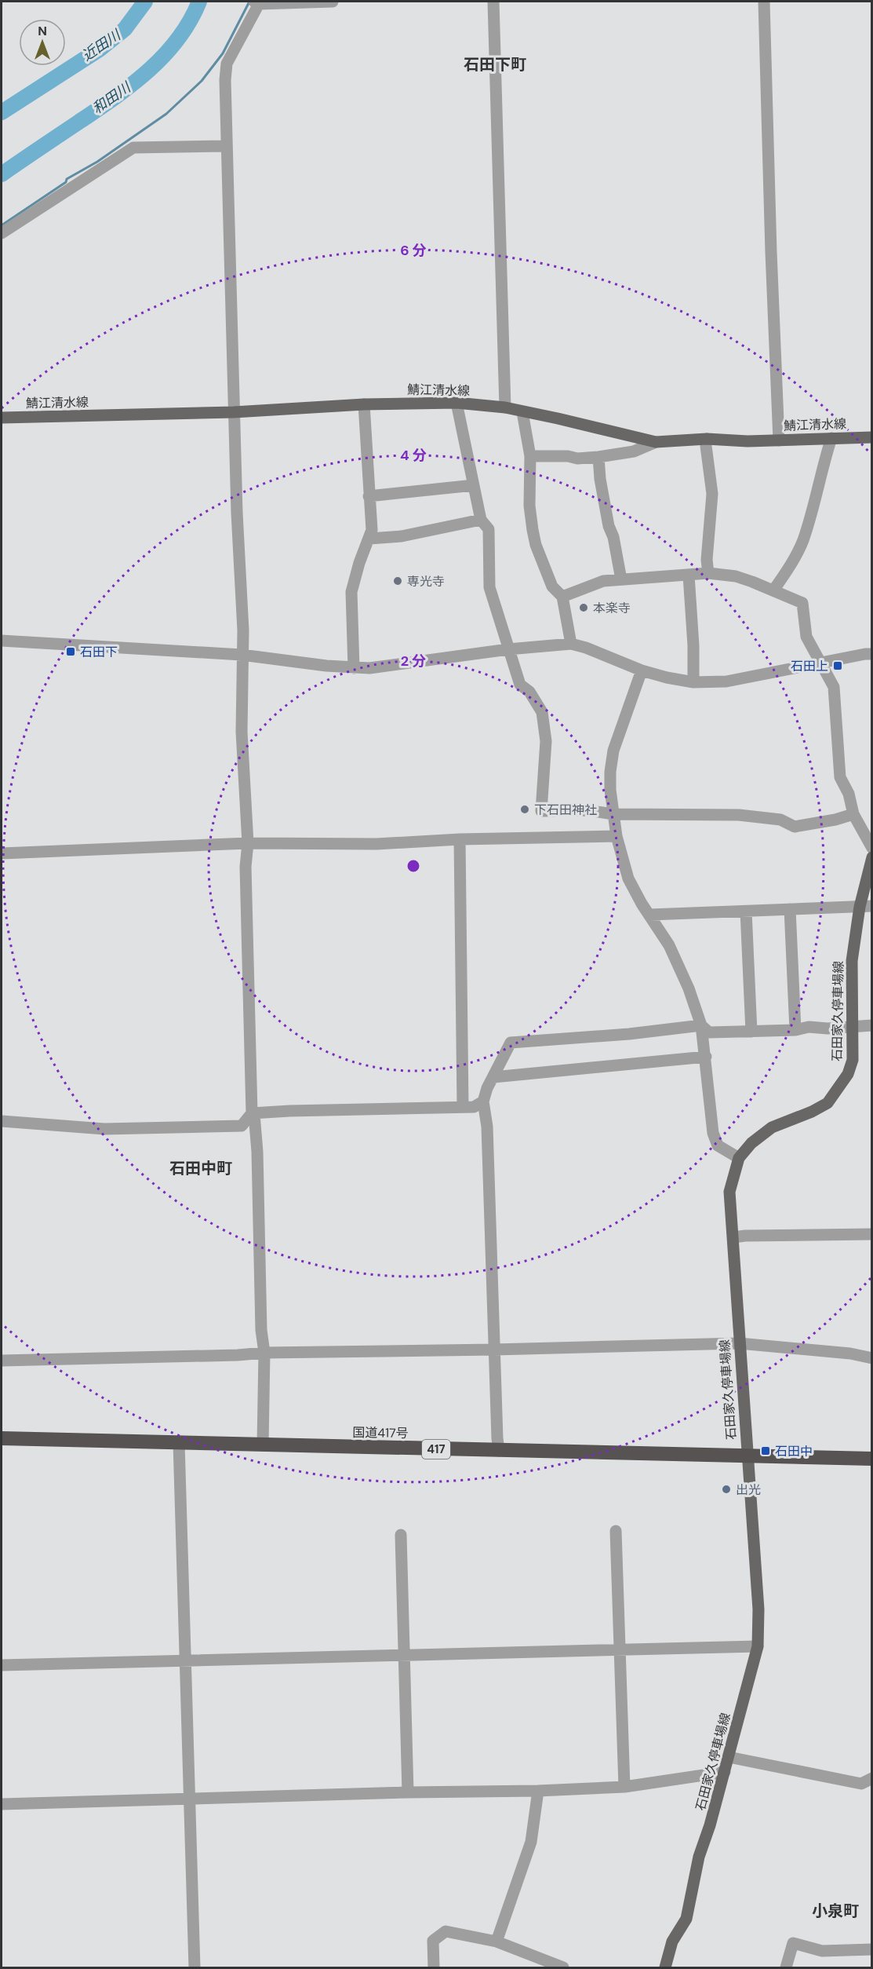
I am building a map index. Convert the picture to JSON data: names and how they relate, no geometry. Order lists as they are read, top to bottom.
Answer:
{
  "streets": {
    "highway": ["国道417号", "417"],
    "main road": ["鯖江清水線", "石田家久停車場線"]
  },
  "crossings": [
    ["石田家久停車場線", "国道417号"]
  ],
  "districts": ["石田下町", "石田中町", "小泉町"],
  "water": ["近田川", "和田川"],
  "places": {
    "other": [
      "専光寺",
      "本楽寺",
      "下石田神社",
      "出光"
    ],
    "transit": ["石田下", "石田上", "石田中"]
  },
  "north": "top",
  "rings": ["6 分", "4 分", "2 分"]
}
